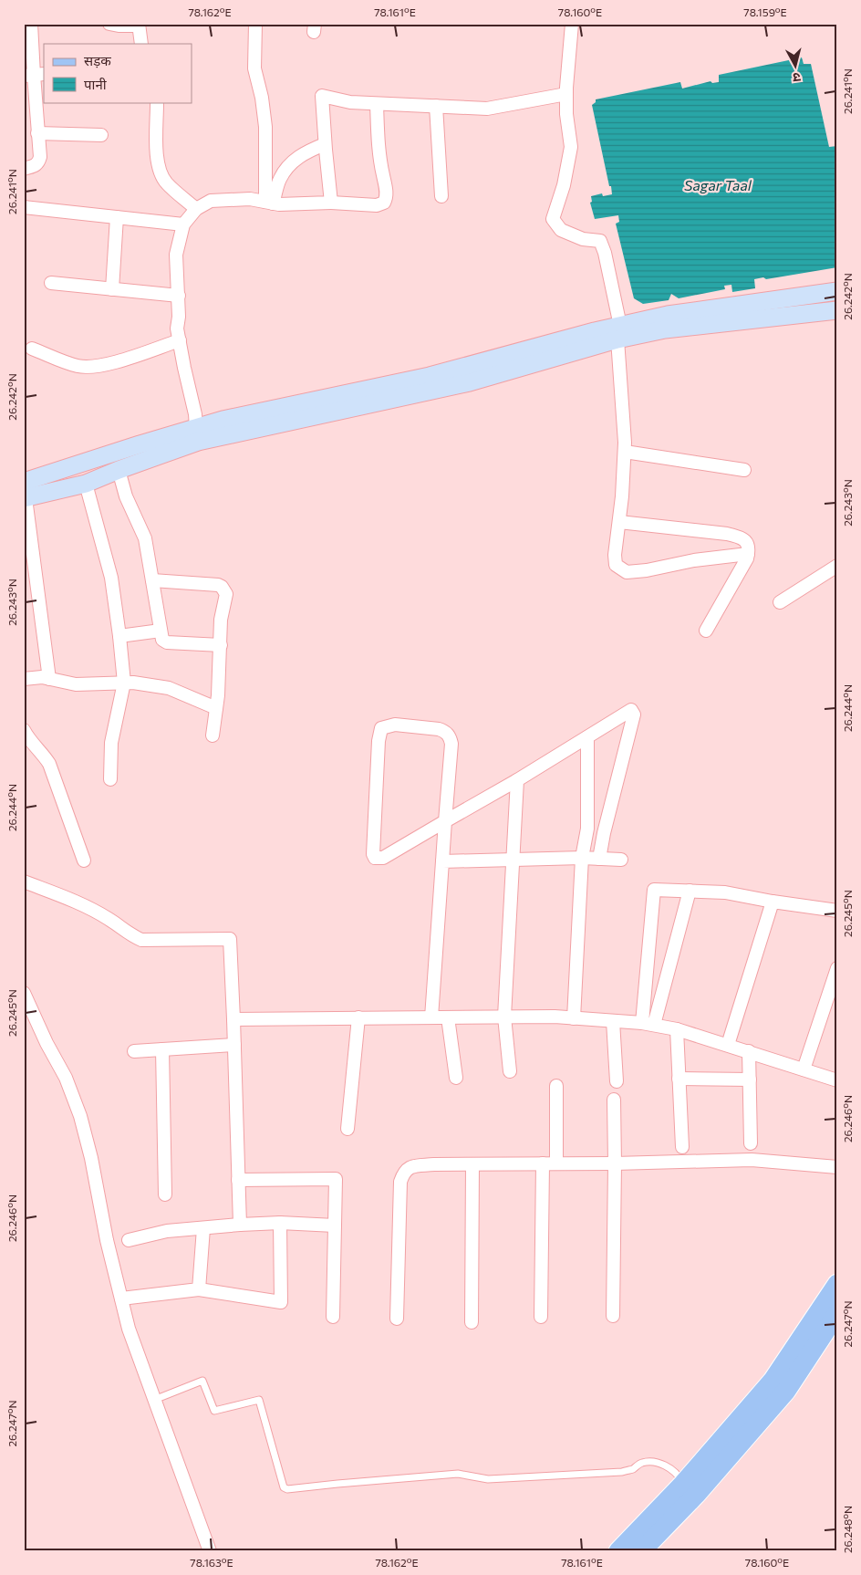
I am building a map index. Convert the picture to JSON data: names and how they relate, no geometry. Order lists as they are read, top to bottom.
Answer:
{
  "water": ["Sagar Taal"],
  "legend": ["सड़क", "पानी"],
  "north": "bottom",
  "coordinates": [
    "78.162°E",
    "78.161°E",
    "78.160°E",
    "78.159°E",
    "26.241°N",
    "26.242°N",
    "26.243°N",
    "26.244°N",
    "26.245°N",
    "26.246°N",
    "26.247°N",
    "26.248°N",
    "78.163°E"
  ]
}
